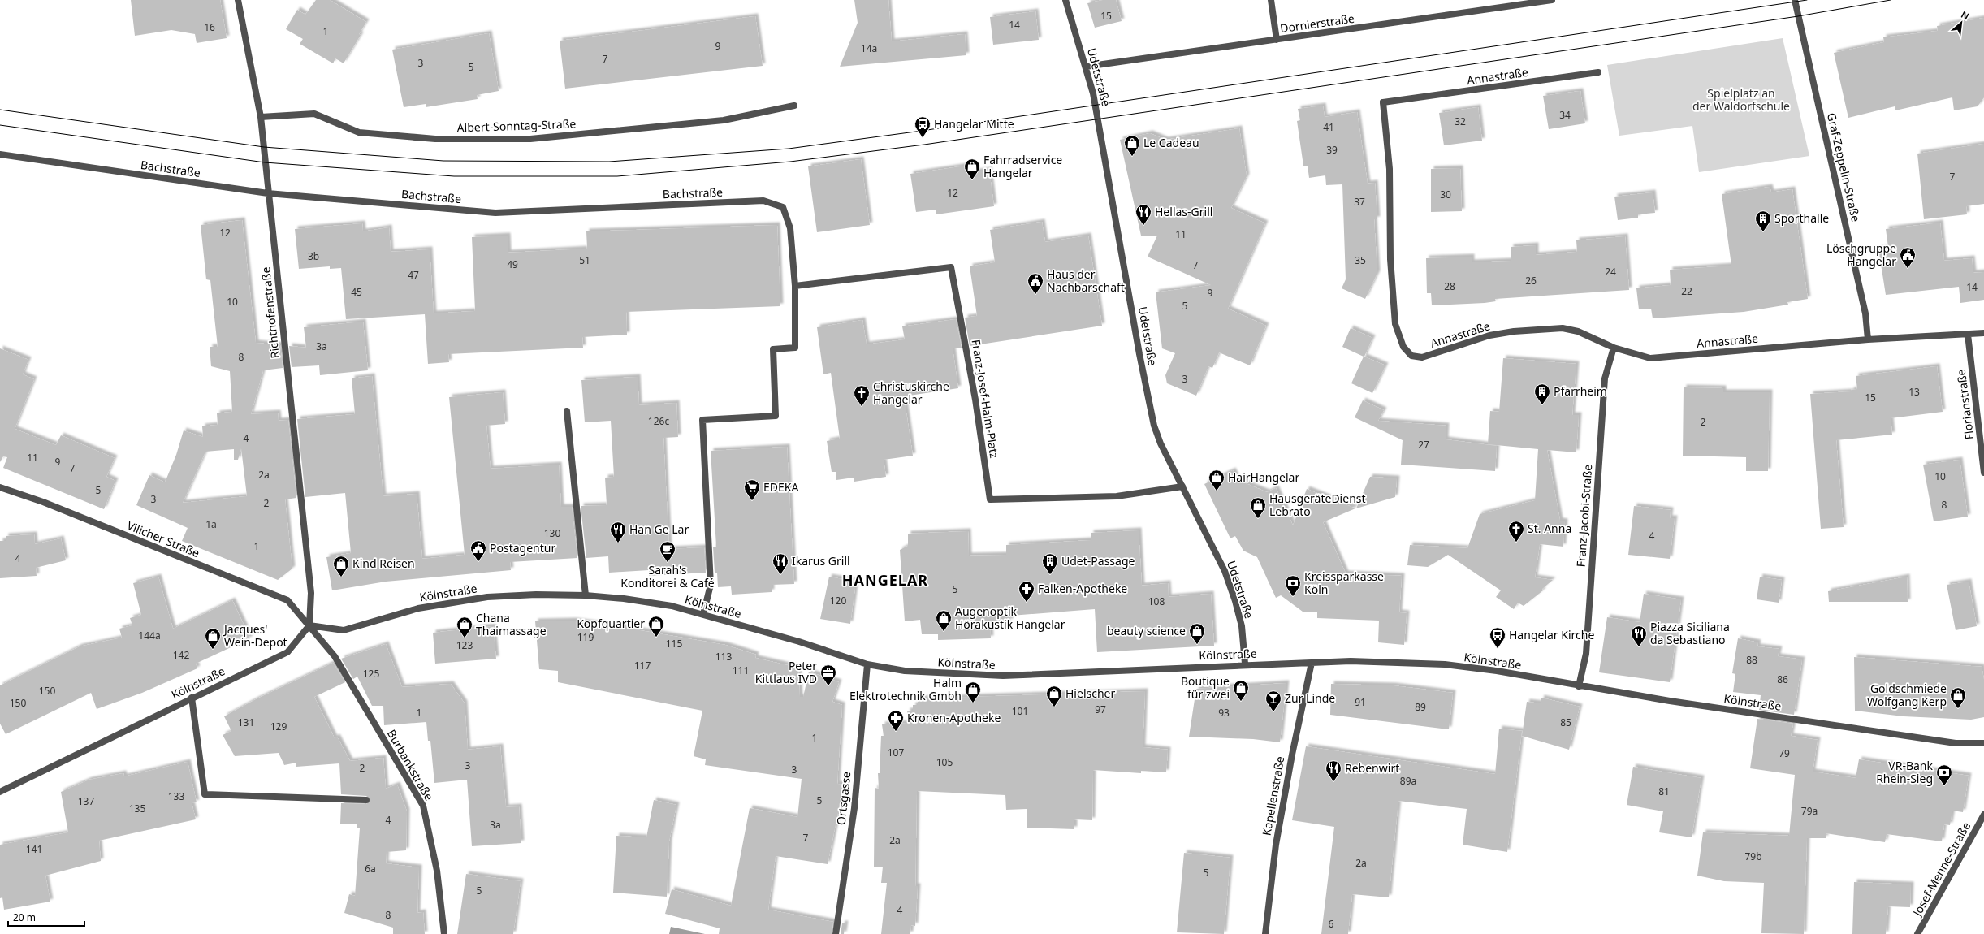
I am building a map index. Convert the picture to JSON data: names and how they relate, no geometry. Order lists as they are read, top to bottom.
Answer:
{
  "streets": {
    "street": [
      "Dornierstraße",
      "Annastraße",
      "Udetstraße",
      "Albert-Sonntag-Straße",
      "Graf-Zeppelin-Straße",
      "Bachstraße",
      "Richthofenstraße",
      "Franz-Josef-Halm-Platz",
      "Florianstraße",
      "Franz-Jacobi-Straße",
      "Vilicher Straße",
      "Kölnstraße",
      "Burbankstraße",
      "Kapellenstraße",
      "Ortsgasse",
      "Josef-Menne-Straße"
    ]
  },
  "crossings": [
    ["Dornierstraße", "Udetstraße"],
    ["Annastraße", "Graf-Zeppelin-Straße"],
    ["Annastraße", "Florianstraße"],
    ["Annastraße", "Franz-Jacobi-Straße"],
    ["Udetstraße", "Franz-Josef-Halm-Platz"],
    ["Udetstraße", "Kölnstraße"],
    ["Albert-Sonntag-Straße", "Richthofenstraße"],
    ["Bachstraße", "Richthofenstraße"],
    ["Bachstraße", "Franz-Josef-Halm-Platz"],
    ["Richthofenstraße", "Vilicher Straße"],
    ["Richthofenstraße", "Kölnstraße"],
    ["Richthofenstraße", "Burbankstraße"],
    ["Franz-Jacobi-Straße", "Kölnstraße"],
    ["Vilicher Straße", "Kölnstraße"],
    ["Vilicher Straße", "Burbankstraße"],
    ["Kölnstraße", "Burbankstraße"],
    ["Kölnstraße", "Kapellenstraße"],
    ["Kölnstraße", "Ortsgasse"]
  ],
  "districts": ["HANGELAR"],
  "parks": ["Spielplatz an der Waldorfschule"],
  "places": {
    "bus stop": ["Hangelar Mitte", "Hangelar Kirche"],
    "shop": [
      "Le Cadeau",
      "Fahrradservice Hangelar",
      "HairHangelar",
      "HausgeräteDienst Lebrato",
      "Kind Reisen",
      "Augenoptik Hörakustik Hangelar",
      "Kopfquartier",
      "Chana Thaimassage",
      "beauty science",
      "Jacques' Wein-Depot",
      "Boutique für zwei",
      "Halm Elektrotechnik Gmbh",
      "Hielscher",
      "Goldschmiede Wolfgang Kerp"
    ],
    "restaurant": [
      "Hellas-Grill",
      "Han Ge Lar",
      "Ikarus Grill",
      "Piazza Siciliana da Sebastiano",
      "Rebenwirt"
    ],
    "building": ["Sporthalle", "Pfarrheim", "Udet-Passage"],
    "public building": ["Löschgruppe Hangelar", "Haus der Nachbarschaft", "Postagentur"],
    "church": ["Christuskirche Hangelar", "St. Anna"],
    "supermarket": ["EDEKA"],
    "cafe": ["Sarah's Konditorei & Café"],
    "bank": ["Kreissparkasse Köln", "VR-Bank Rhein-Sieg"],
    "pharmacy": ["Falken-Apotheke", "Kronen-Apotheke"],
    "office": ["Peter Kittlaus IVD"],
    "bar": ["Zur Linde"]
  },
  "house_numbers": [
    "15",
    "14",
    "16",
    "1",
    "9",
    "14a",
    "7",
    "3",
    "5",
    "34",
    "32",
    "41",
    "39",
    "7",
    "12",
    "30",
    "37",
    "12",
    "11",
    "3b",
    "51",
    "35",
    "49",
    "7",
    "24",
    "47",
    "26",
    "28",
    "14",
    "22",
    "45",
    "9",
    "10",
    "5",
    "3a",
    "8",
    "3",
    "13",
    "15",
    "126c",
    "2",
    "4",
    "27",
    "11",
    "9",
    "7",
    "2a",
    "10",
    "5",
    "3",
    "2",
    "8",
    "1a",
    "130",
    "4",
    "1",
    "4",
    "5",
    "120",
    "108",
    "144a",
    "119",
    "115",
    "123",
    "142",
    "113",
    "88",
    "117",
    "111",
    "125",
    "86",
    "150",
    "91",
    "150",
    "89",
    "97",
    "101",
    "1",
    "93",
    "131",
    "85",
    "129",
    "1",
    "107",
    "79",
    "105",
    "3",
    "2",
    "3",
    "89a",
    "81",
    "133",
    "5",
    "137",
    "135",
    "79a",
    "4",
    "3a",
    "7",
    "2a",
    "141",
    "79b",
    "2a",
    "6a",
    "5",
    "5",
    "4",
    "8",
    "6"
  ],
  "scale_bar": "20 m",
  "north": "top right"
}
